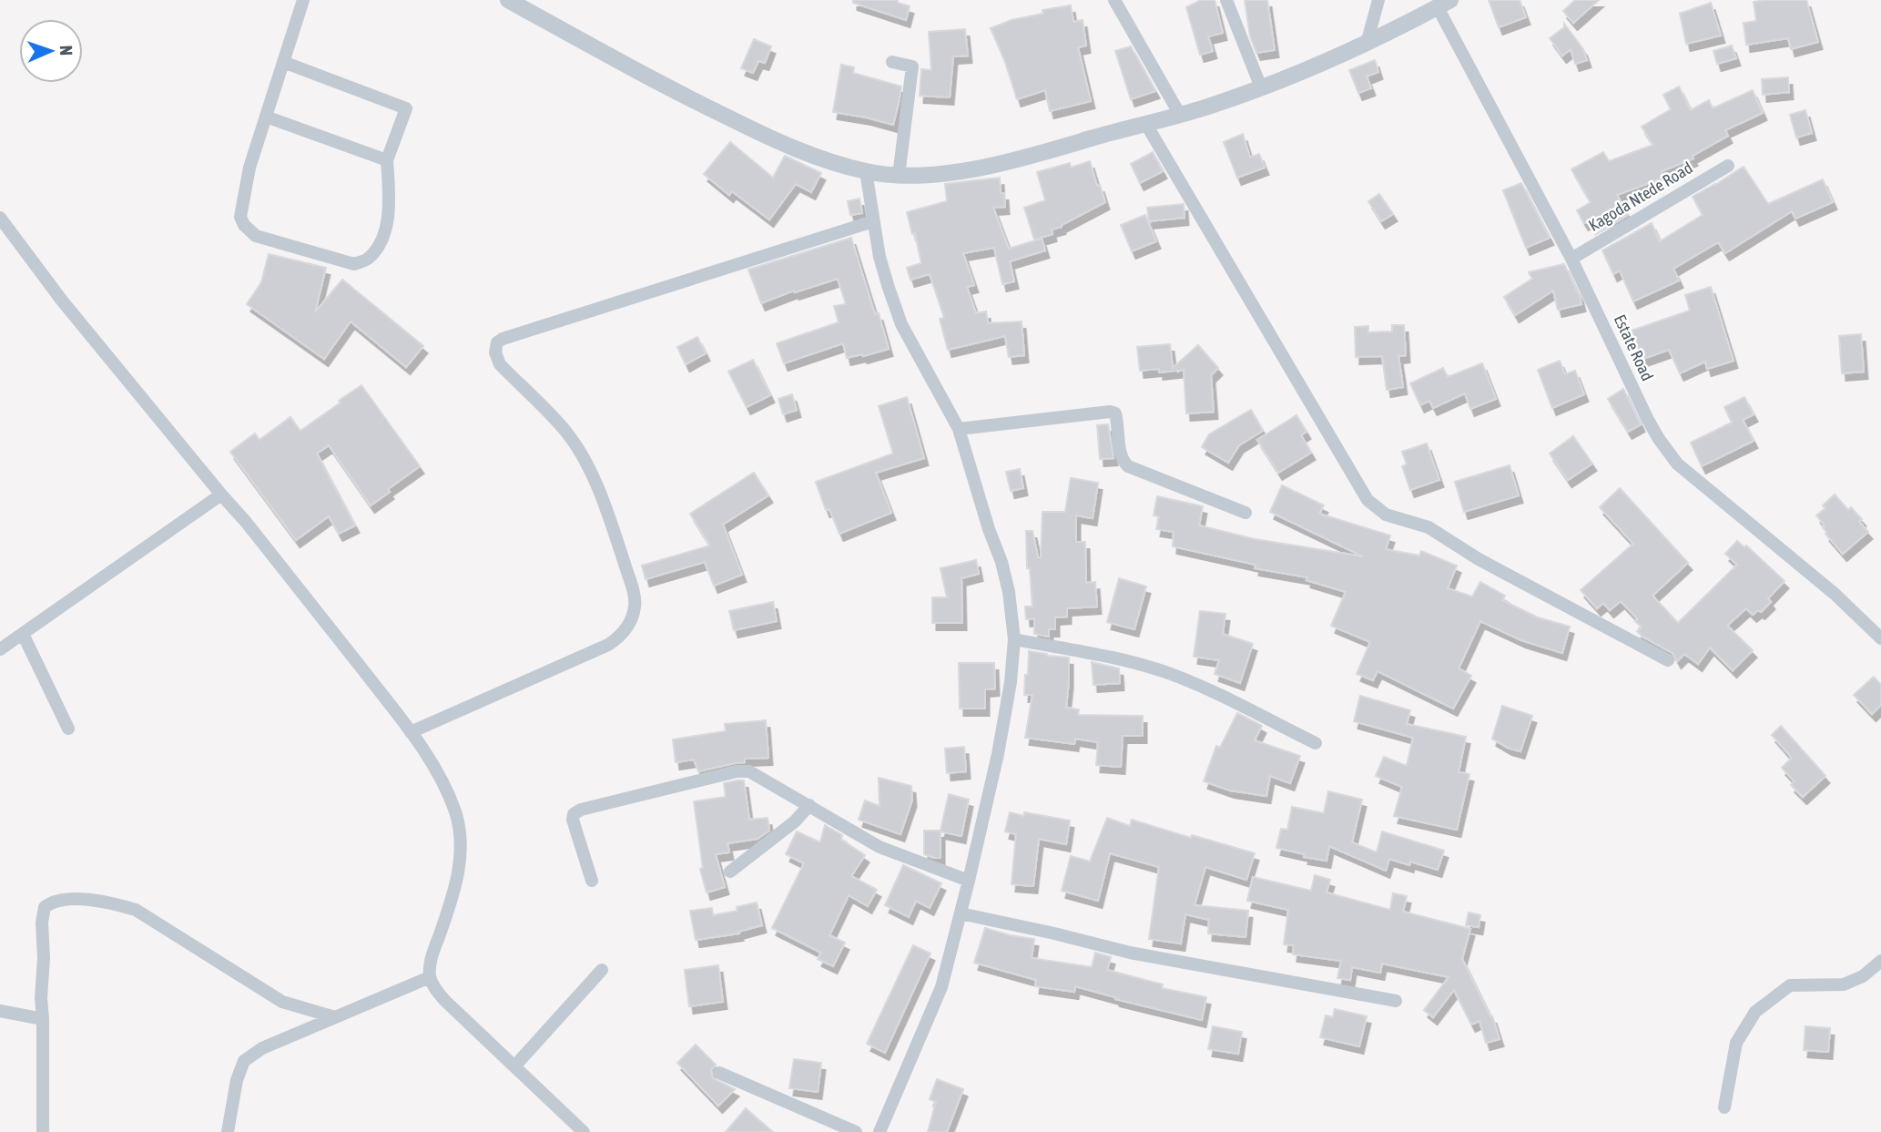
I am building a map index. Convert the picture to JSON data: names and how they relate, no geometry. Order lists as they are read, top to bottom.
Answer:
{
  "streets": {
    "street": ["Kagoda Ntede Road", "Estate Road"]
  },
  "crossings": [
    ["Kagoda Ntede Road", "Estate Road"]
  ],
  "north": "right"
}
